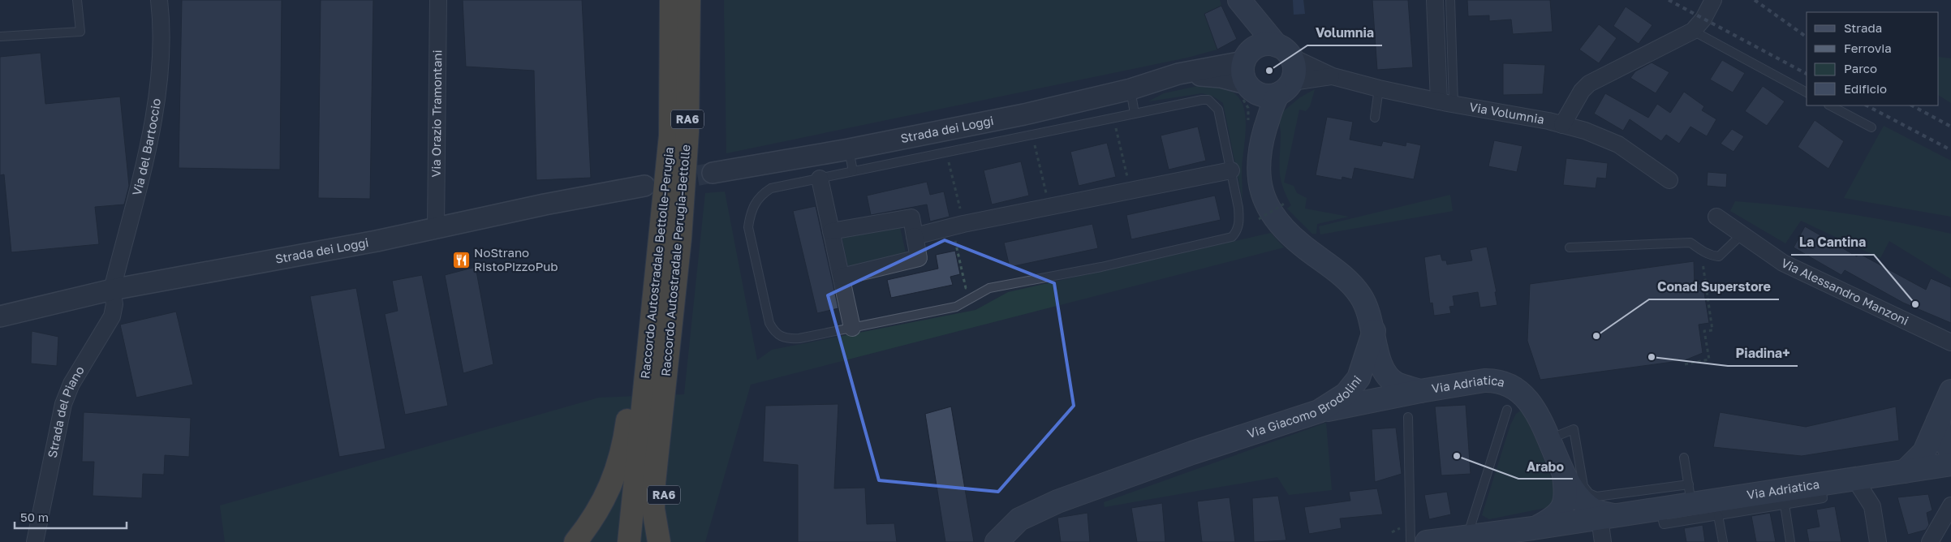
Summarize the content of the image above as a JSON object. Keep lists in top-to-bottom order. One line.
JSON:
{"streets":{"highway":["RA6","Raccordo Autostradale Perugia-Bettolle","Raccordo Autostradale Bettolle-Perugia"],"main road":["Via Volumnia","Via Adriatica","Via Giacomo Brodolini"],"street":["Via Orazio Tramontani","Strada dei Loggi","Via del Bartoccio","Via Alessandro Manzoni","Strada del Piano"]},"crossings":[["Via Orazio Tramontani","Strada dei Loggi"],["Via Volumnia","Strada dei Loggi"],["RA6","Raccordo Autostradale Perugia-Bettolle"],["RA6","Raccordo Autostradale Bettolle-Perugia"],["Strada dei Loggi","Via del Bartoccio"],["Strada dei Loggi","Strada del Piano"],["Via del Bartoccio","Strada del Piano"],["Raccordo Autostradale Perugia-Bettolle","Raccordo Autostradale Bettolle-Perugia"],["Via Adriatica","Via Giacomo Brodolini"]],"places":{"other":["Volumnia","La Cantina","Conad Superstore","Piadina+","Arabo"],"restaurant":["NoStrano RistoPizzoPub"]},"legend":["Strada","Ferrovia","Parco","Edificio"],"scale_bar":"50 m"}
